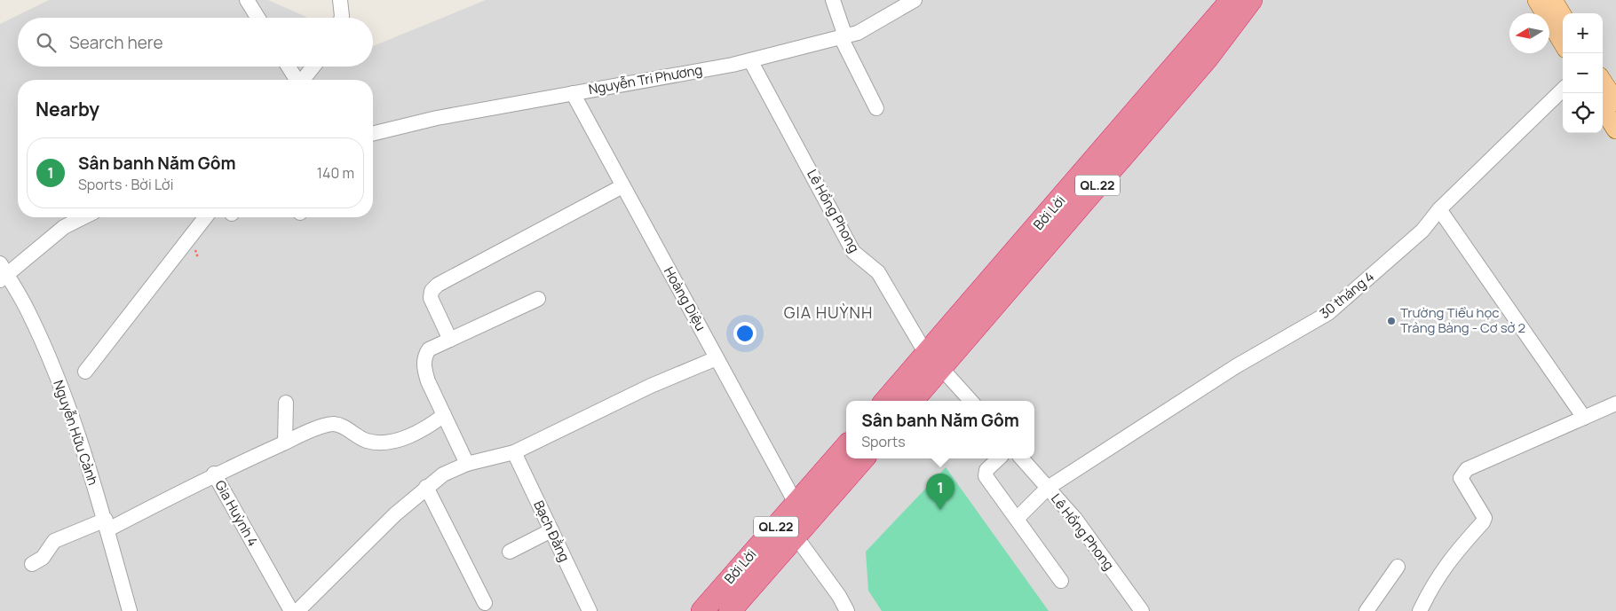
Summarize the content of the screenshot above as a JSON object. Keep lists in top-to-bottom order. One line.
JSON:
{"streets":{"highway":["QL.22","Bời Lời"],"street":["Nguyễn Tri Phương","Lê Hồng Phong","30 tháng 4","Hoàng Diệu","Nguyễn Hữu Cảnh","Gia Huỳnh 4","Bạch Đằng"]},"crossings":[["Nguyễn Tri Phương","Lê Hồng Phong"],["Nguyễn Tri Phương","Hoàng Diệu"],["Lê Hồng Phong","Bời Lời"],["Lê Hồng Phong","30 tháng 4"],["Bời Lời","Hoàng Diệu"],["Nguyễn Hữu Cảnh","Gia Huỳnh 4"]],"districts":["GIA HUỲNH"],"places":["Trường Tiểu học Trảng Bàng - Cơ sở 2"],"north":"left","page":{"map_buttons":["+","−"],"search":"Search here","heading":"Nearby","list":[{"mark":"1","name":"Sân banh Năm Gôm","note":"Sports · Bời Lời","value":"140 m"}],"popup":["Sân banh Năm Gôm","Sports"],"pins":"1"}}
